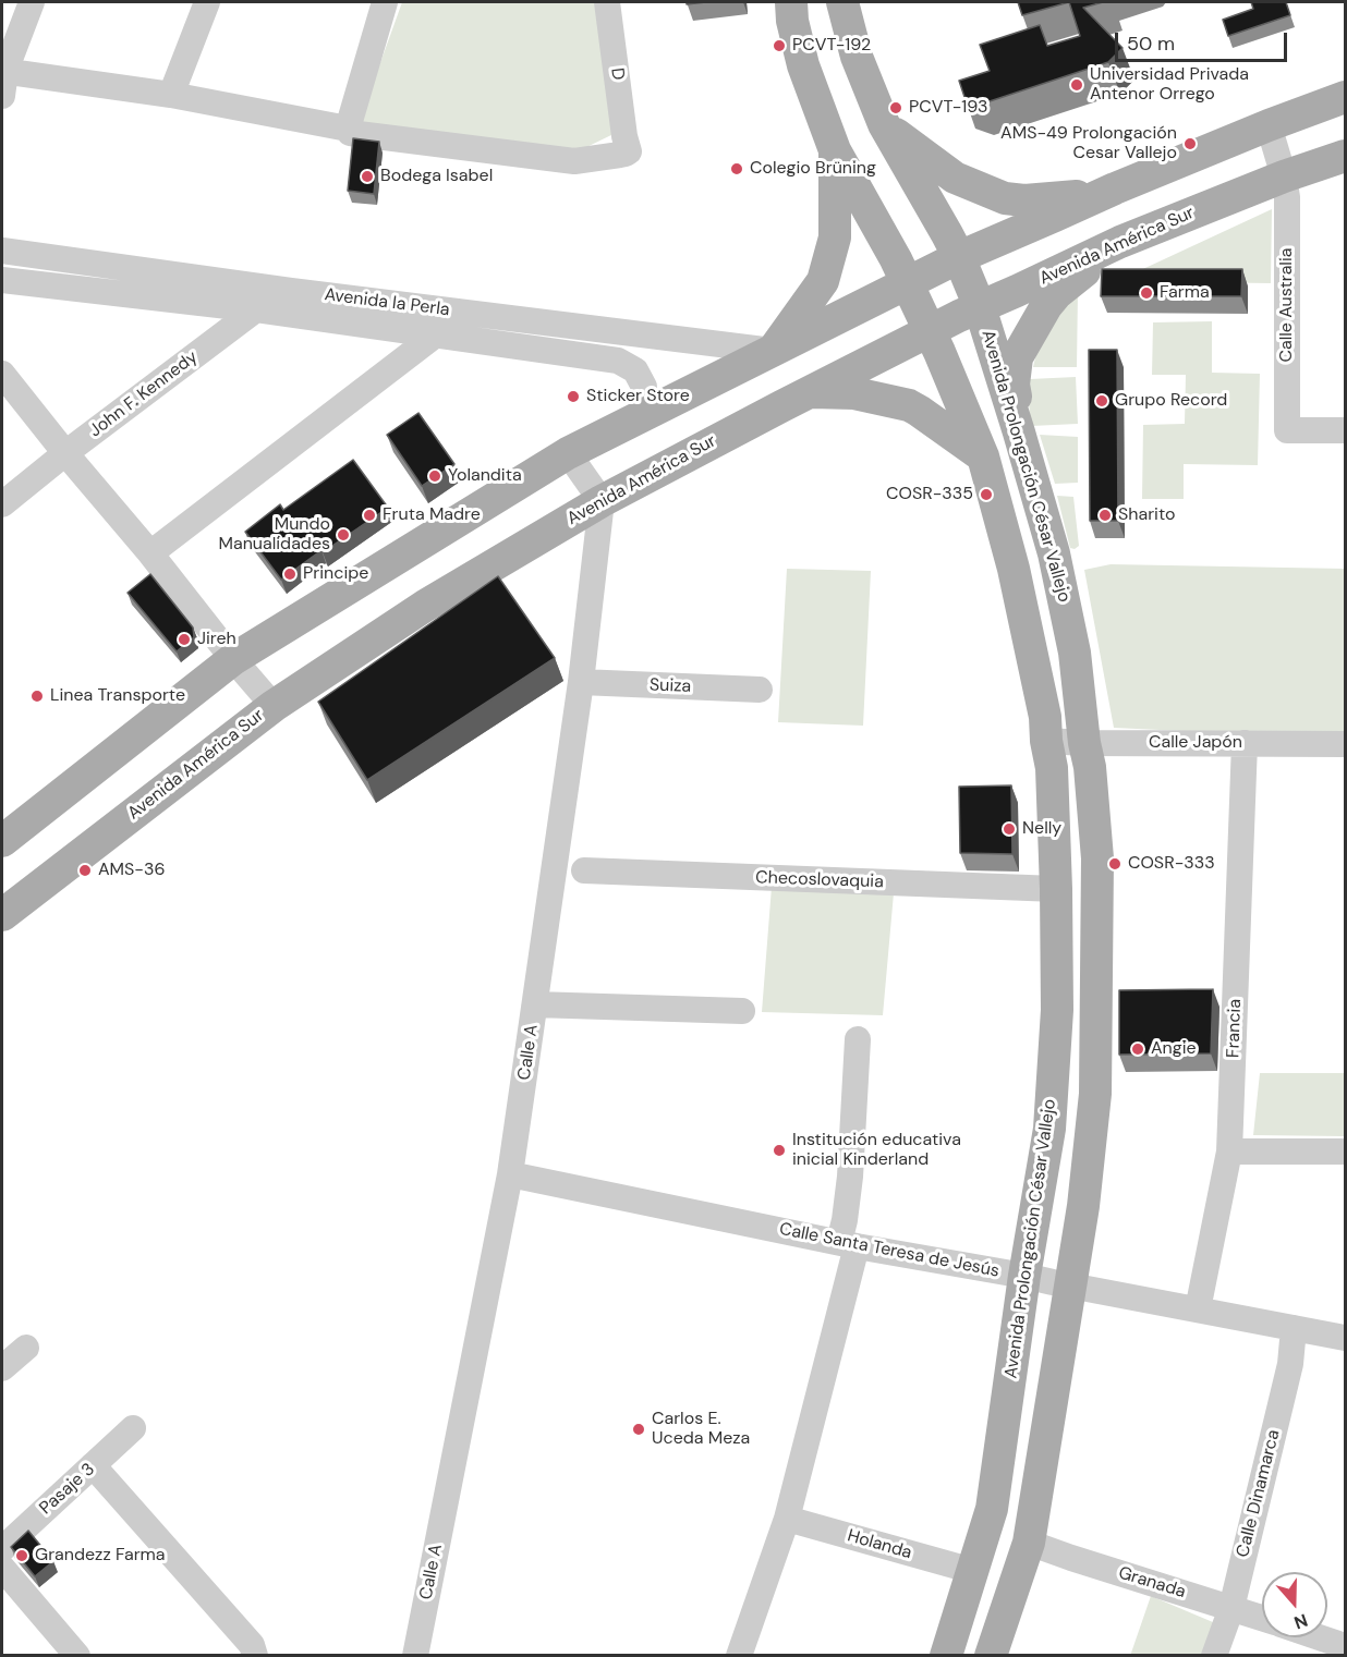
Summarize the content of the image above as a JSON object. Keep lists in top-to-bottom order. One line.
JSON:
{"streets":{"main road":["Avenida América Sur","Avenida Prolongación César Vallejo"],"street":["D","Avenida la Perla","Calle Australia","John F. Kennedy","Suiza","Calle Japón","Checoslovaquia","Francia","Calle A","Calle Santa Teresa de Jesús","Pasaje 3","Calle Dinamarca","Holanda","Granada"]},"crossings":[["Avenida América Sur","Calle Australia"],["Avenida América Sur","Avenida Prolongación César Vallejo"],["Avenida América Sur","Calle A"],["Avenida la Perla","John F. Kennedy"],["Avenida Prolongación César Vallejo","Calle Japón"],["Avenida Prolongación César Vallejo","Checoslovaquia"],["Avenida Prolongación César Vallejo","Calle Santa Teresa de Jesús"],["Avenida Prolongación César Vallejo","Holanda"],["Avenida Prolongación César Vallejo","Granada"],["Suiza","Calle A"],["Calle Japón","Francia"],["Francia","Calle Santa Teresa de Jesús"],["Calle A","Calle Santa Teresa de Jesús"],["Calle Santa Teresa de Jesús","Calle Dinamarca"],["Calle Dinamarca","Granada"]],"places":["PCVT-192","Universidad Privada Antenor Orrego","PCVT-193","AMS-49 Prolongación Cesar Vallejo","Colegio Brüning","Bodega Isabel","Farma","Sticker Store","Grupo Record","Yolandita","COSR-335","Fruta Madre","Sharito","Mundo Manualidades","Principe","Jireh","Linea Transporte","Nelly","COSR-333","AMS-36","Angie","Institución educativa inicial Kinderland","Carlos E. Uceda Meza","Grandezz Farma"],"scale_bar":"50 m","north":"bottom"}
